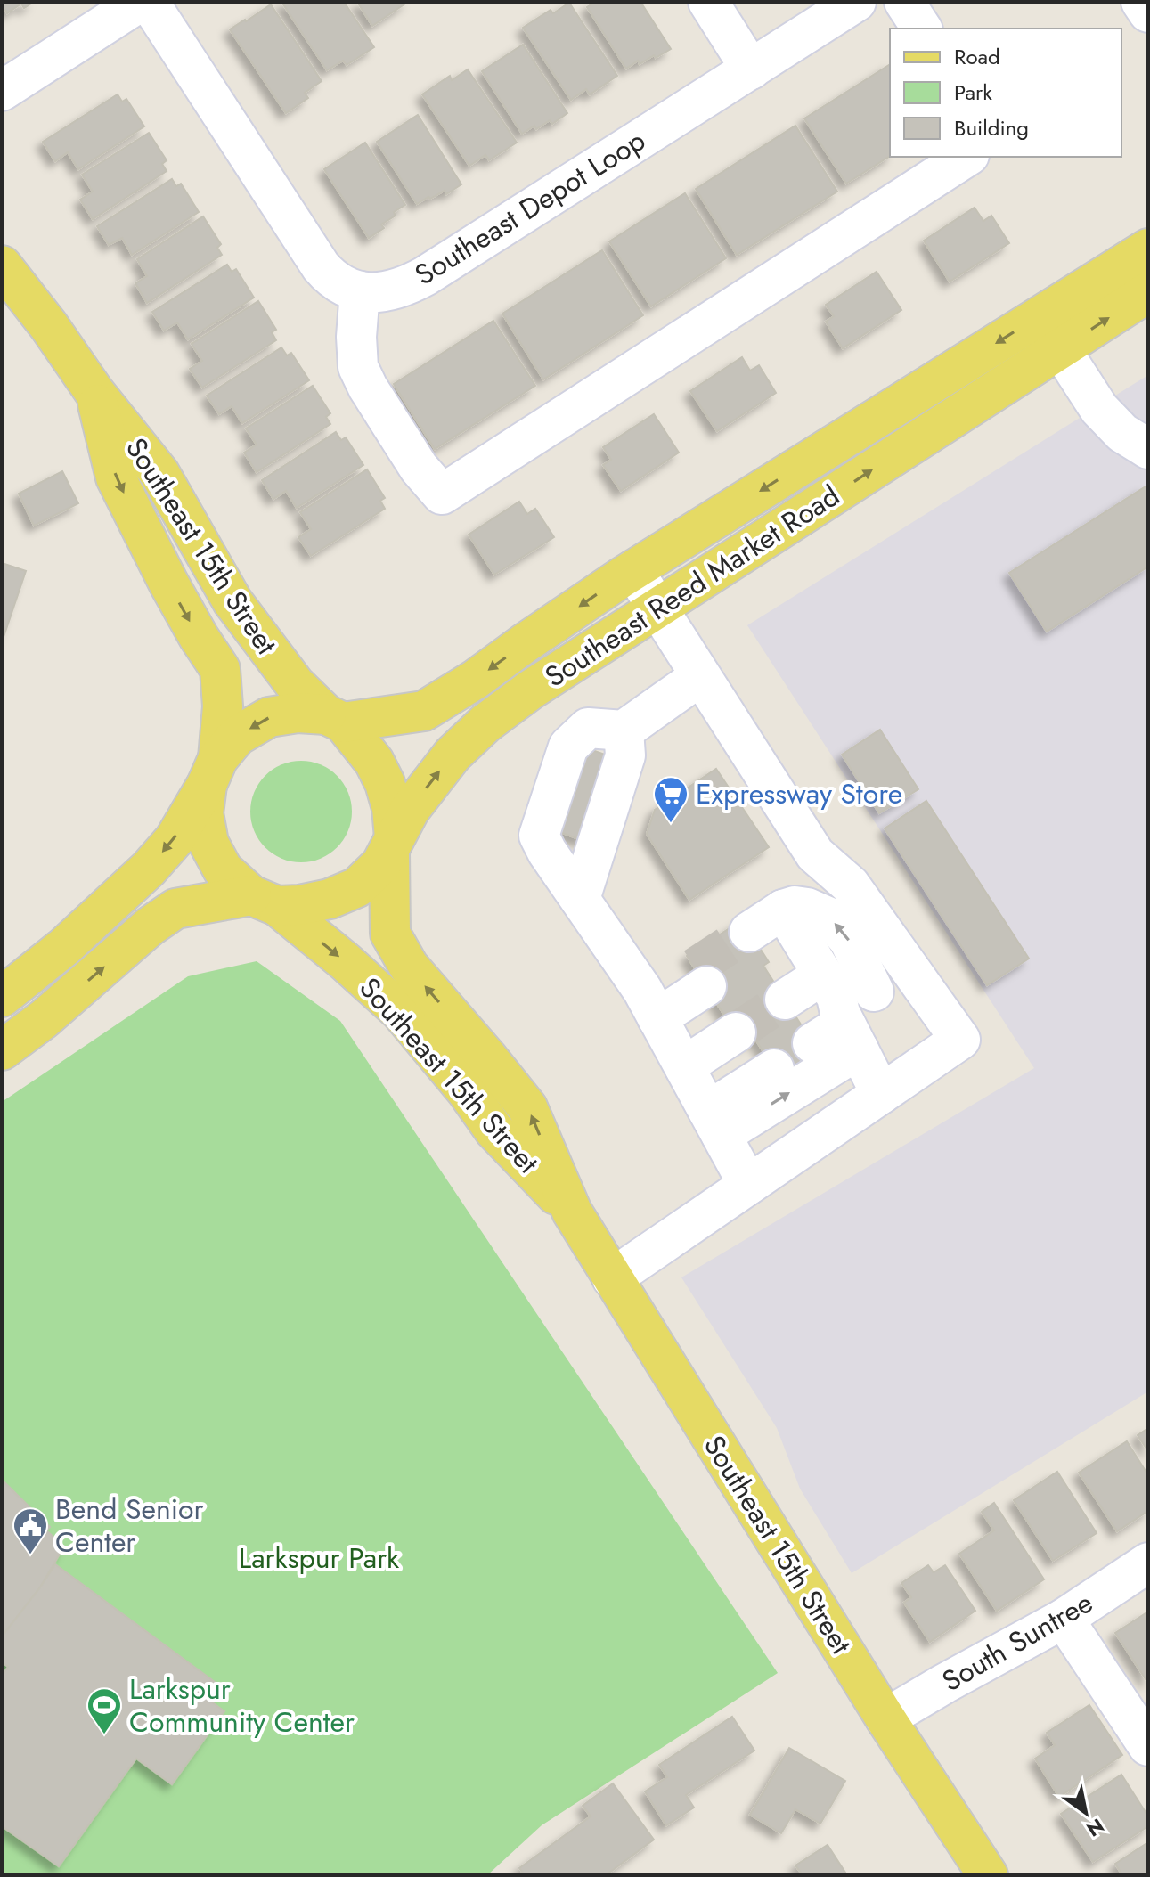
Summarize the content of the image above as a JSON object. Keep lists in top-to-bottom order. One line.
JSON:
{"streets":{"main road":["Southeast 15th Street","Southeast Reed Market Road"],"street":["Southeast Depot Loop","South Suntree"]},"crossings":[["Southeast 15th Street","Southeast Reed Market Road"],["Southeast 15th Street","South Suntree"]],"parks":["Larkspur Park"],"places":{"supermarket":["Expressway Store"],"public building":["Bend Senior Center"],"sports":["Larkspur Community Center"]},"legend":["Road","Park","Building"],"north":"bottom right"}
